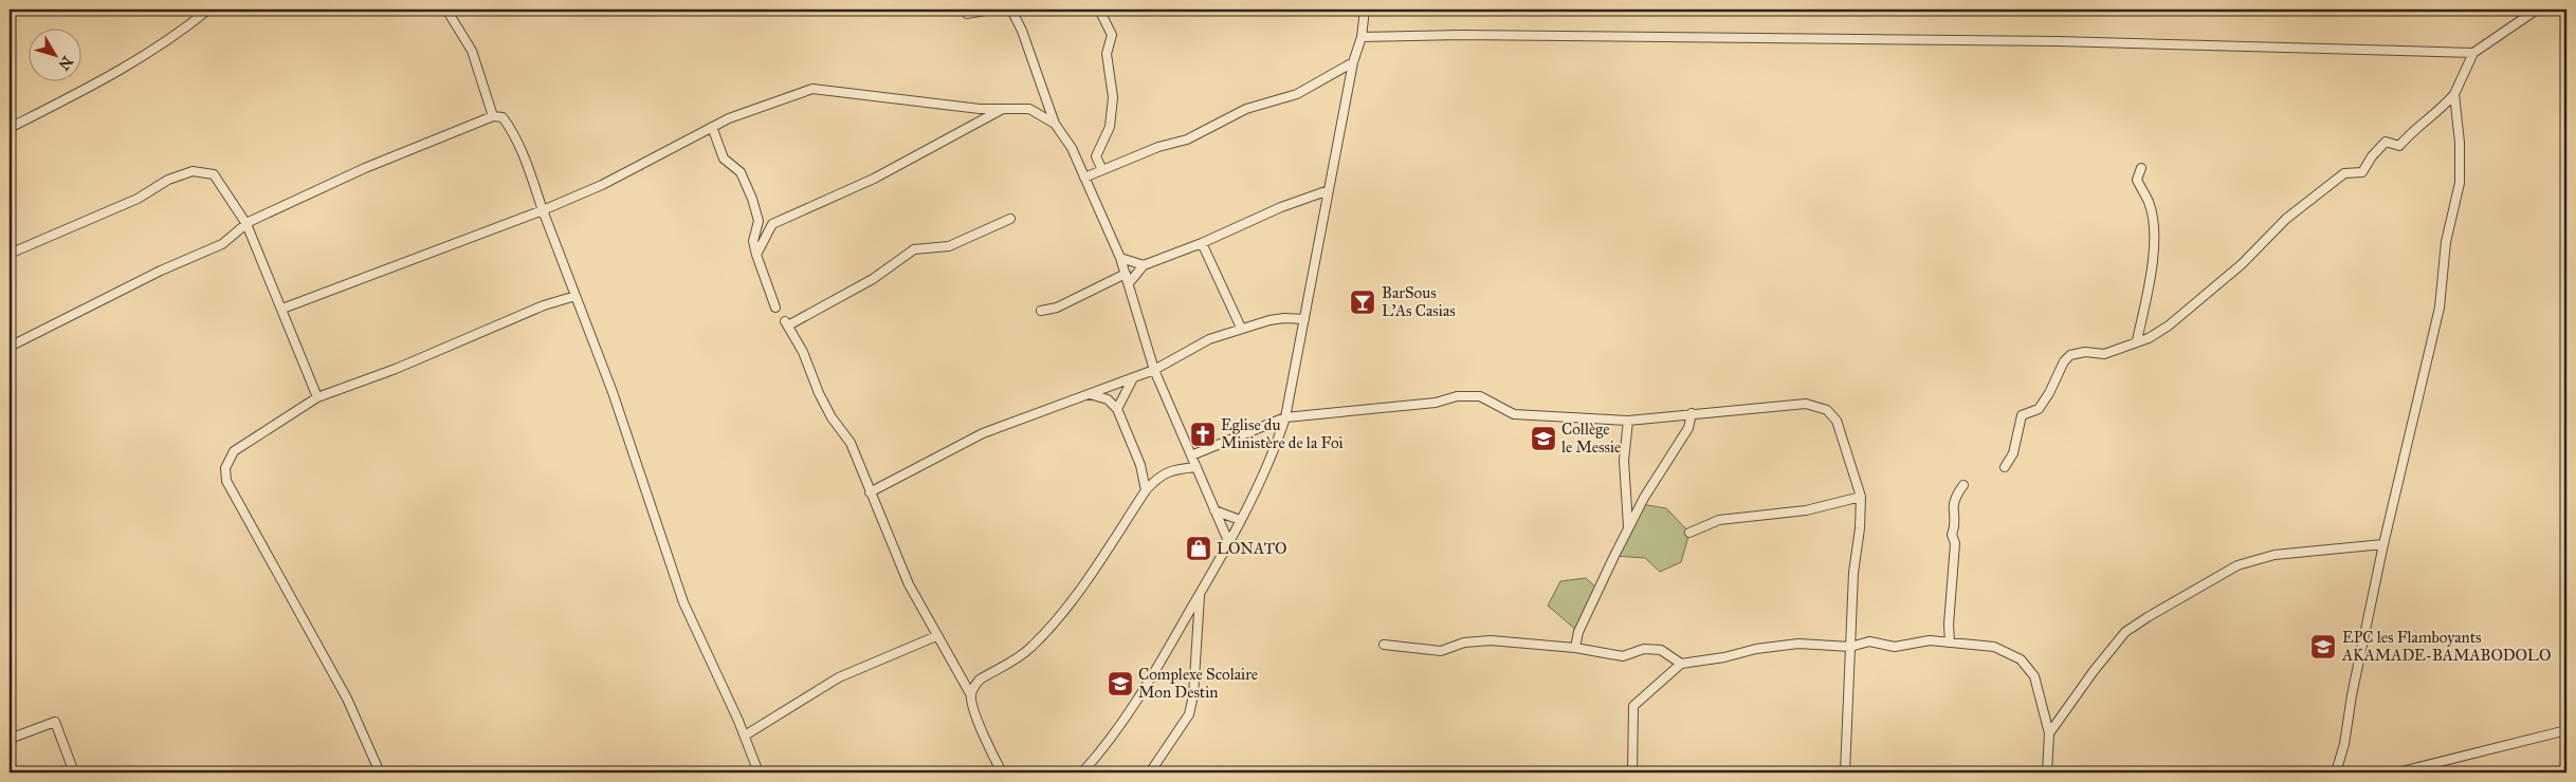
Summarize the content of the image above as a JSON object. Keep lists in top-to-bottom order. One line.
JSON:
{"places":{"bar":["BarSous L'As Casias"],"church":["Eglise du Ministère de la Foi"],"school or university":["Collège le Messie","EPC les Flamboyants AKAMADE-BAMABODOLO","Complexe Scolaire Mon Destin"],"shop":["LONATO"]},"north":"bottom right"}
